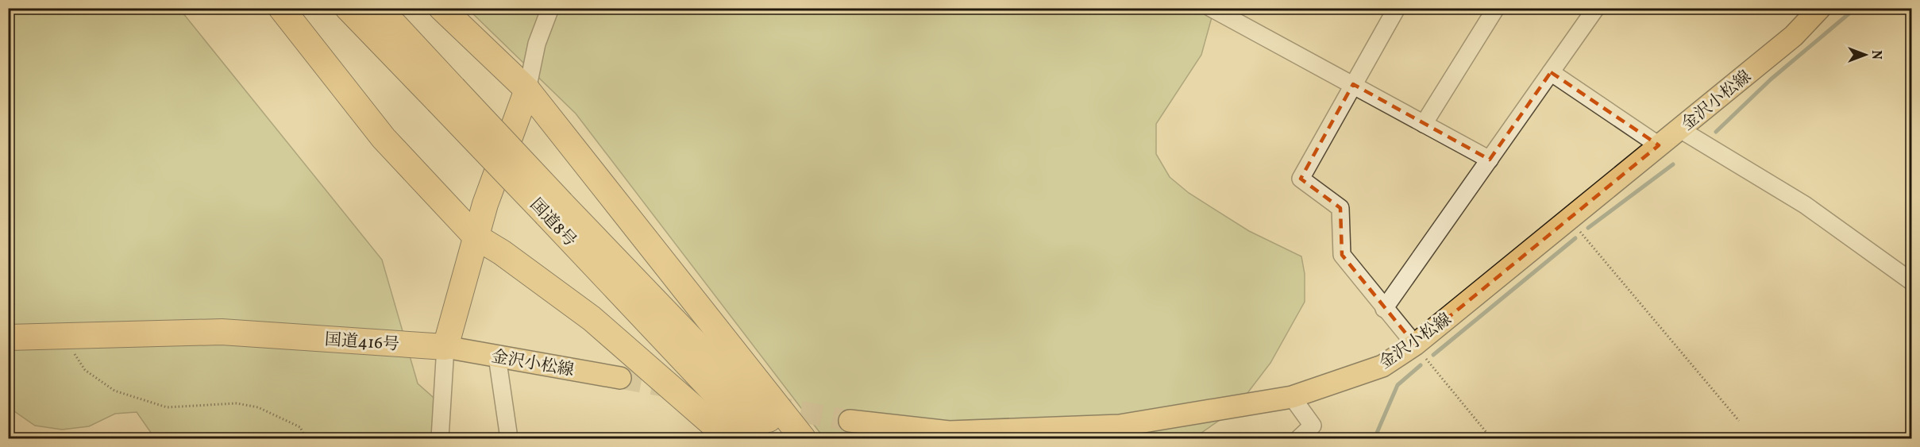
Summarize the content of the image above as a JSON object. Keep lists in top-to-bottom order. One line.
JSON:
{"streets":{"highway":["国道8号","国道416号"],"main road":["金沢小松線"]},"crossings":[["金沢小松線","国道416号"]],"north":"right"}
